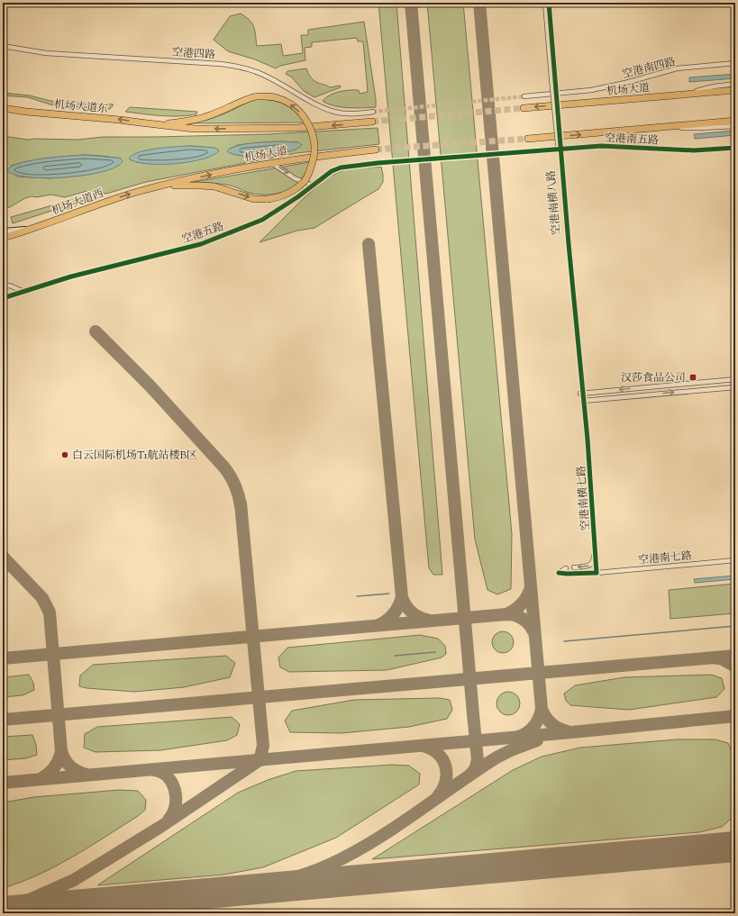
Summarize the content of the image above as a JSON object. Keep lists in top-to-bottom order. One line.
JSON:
{"streets":{"highway":["机场大道","机场大道东","机场大道西"],"street":["空港四路","空港南四路","空港南五路","空港南横八路","空港五路","空港南横七路","空港南七路"]},"crossings":[["机场大道","机场大道东"],["机场大道","机场大道西"],["空港南横八路","空港南横七路"],["空港南横七路","空港南七路"]],"one_way":["机场大道东","机场大道西"],"places":{"transit":["汉莎食品公司"],"other":["白云国际机场T1航站楼B区"]}}
